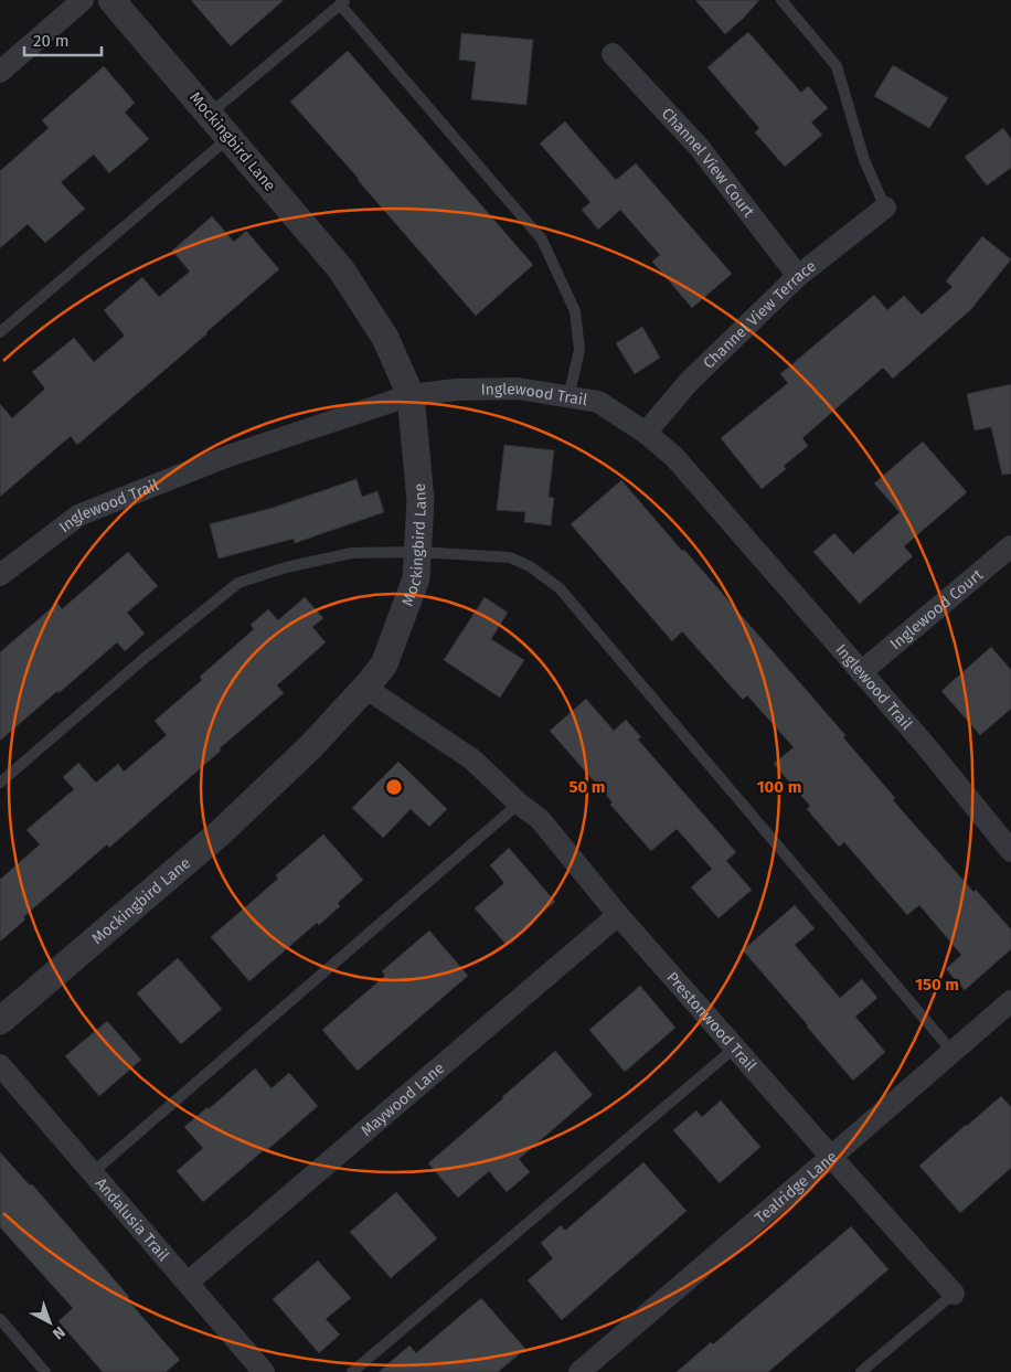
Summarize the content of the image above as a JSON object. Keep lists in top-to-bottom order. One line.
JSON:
{"streets":{"street":["Mockingbird Lane","Channel View Court","Channel View Terrace","Inglewood Trail","Inglewood Court","Prestonwood Trail","Maywood Lane","Tealridge Lane","Andalusia Trail"]},"crossings":[["Mockingbird Lane","Inglewood Trail"],["Mockingbird Lane","Prestonwood Trail"],["Channel View Court","Channel View Terrace"],["Channel View Terrace","Inglewood Trail"],["Inglewood Trail","Inglewood Court"],["Prestonwood Trail","Maywood Lane"],["Prestonwood Trail","Tealridge Lane"],["Maywood Lane","Andalusia Trail"]],"scale_bar":"20 m","north":"bottom right","rings":["50 m","100 m","150 m"]}
